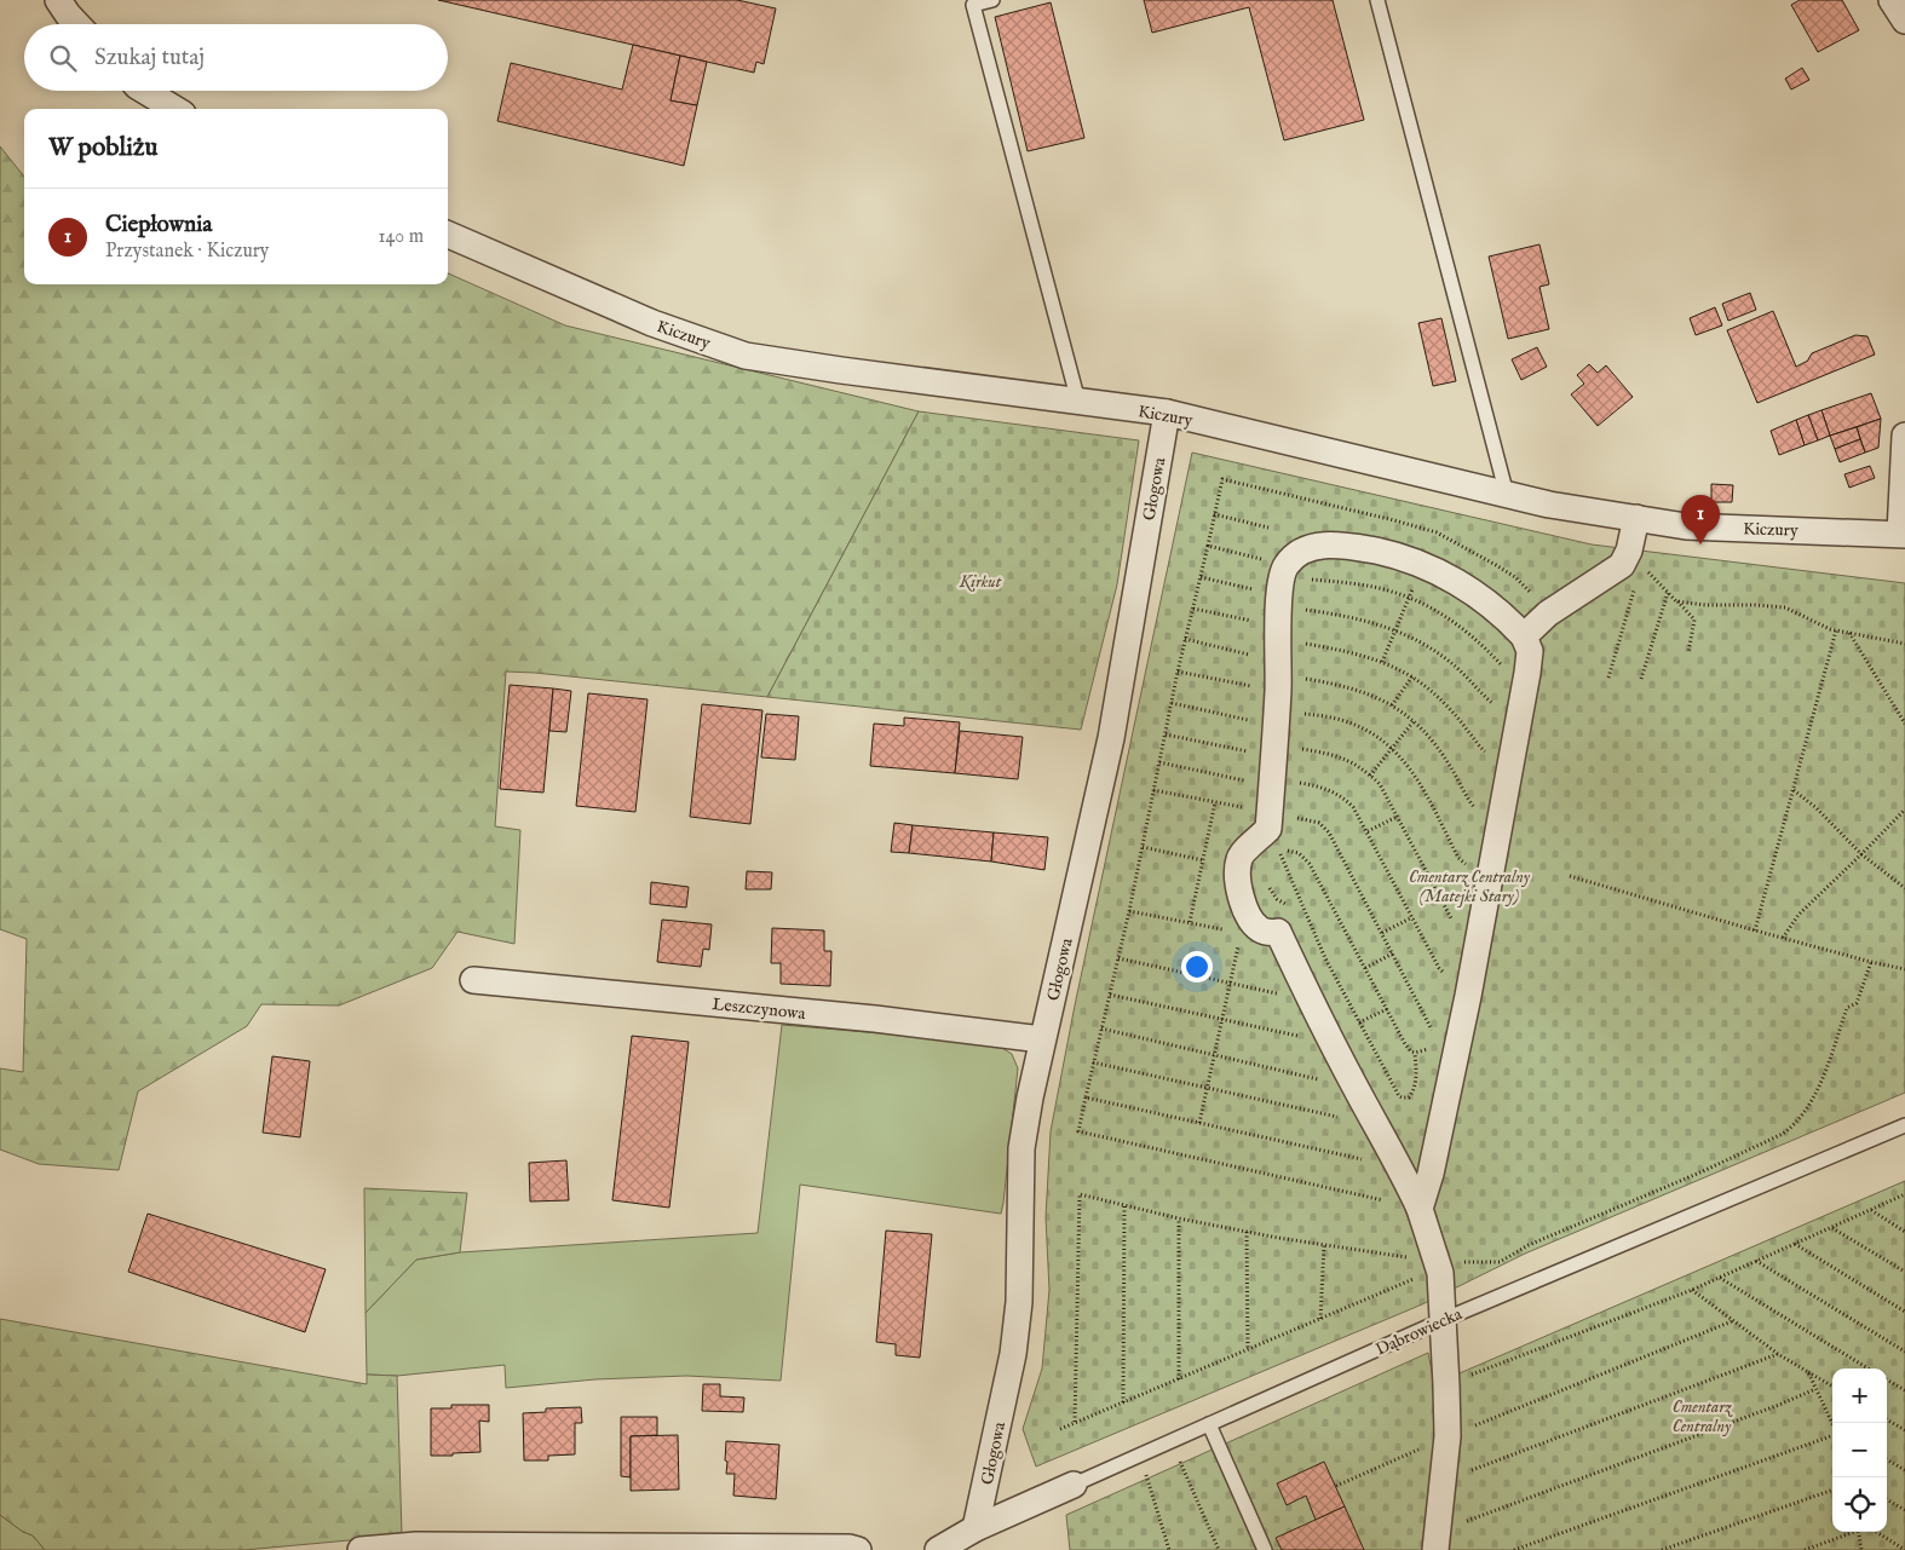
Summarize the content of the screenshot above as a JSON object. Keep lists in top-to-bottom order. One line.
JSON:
{"streets":{"street":["Kiczury","Głogowa","Leszczynowa","Dąbrowiecka"]},"crossings":[["Kiczury","Głogowa"],["Głogowa","Leszczynowa"],["Głogowa","Dąbrowiecka"]],"parks":["Kirkut","Cmentarz Centralny (Matejki Stary)","Cmentarz Centralny"],"page":{"search":"Szukaj tutaj","heading":"W pobliżu","list":[{"mark":"1","name":"Ciepłownia","note":"Przystanek · Kiczury","value":"140 m"}],"pins":"1","map_buttons":["+","−"]}}
